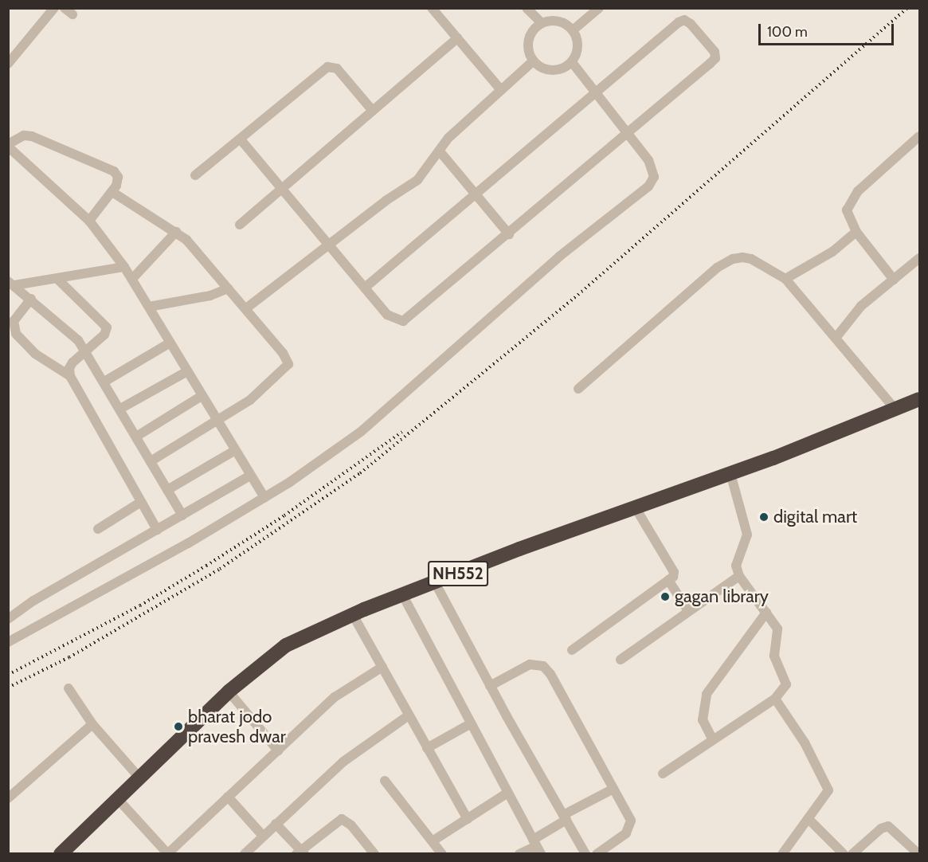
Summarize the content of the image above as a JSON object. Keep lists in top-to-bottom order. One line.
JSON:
{"streets":{"highway":["NH552"]},"places":["digital mart","gagan library","bharat jodo pravesh dwar"],"scale_bar":"100 m"}
